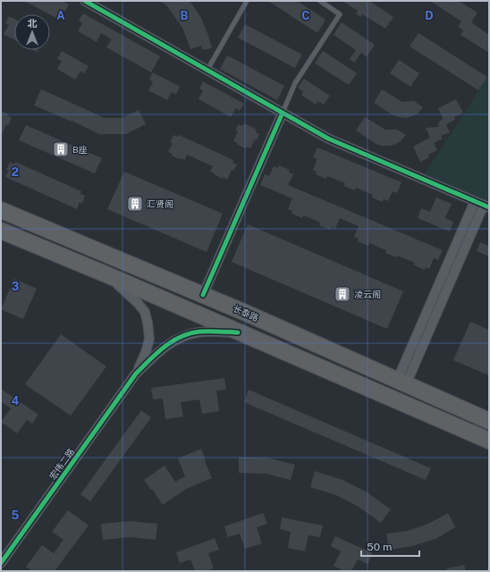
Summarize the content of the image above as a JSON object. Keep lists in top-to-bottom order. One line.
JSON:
{"streets":{"highway":["长泰路"],"street":["宏伟二路"]},"places":{"building":["B座","汇贤阁","凌云阁"]},"scale_bar":"50 m","north":"top","grid":{"columns":["A","B","C","D"],"rows":["2","3","4","5"]}}
